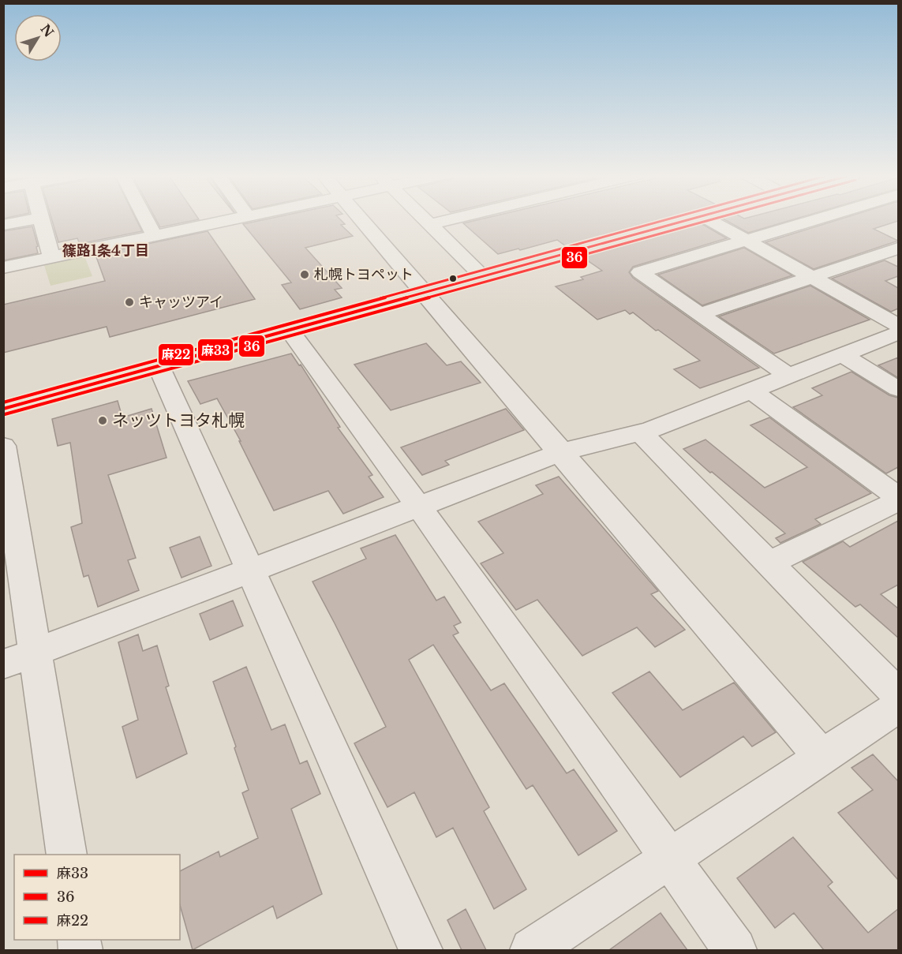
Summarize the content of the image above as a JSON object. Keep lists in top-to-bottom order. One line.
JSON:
{"districts":["篠路1条4丁目"],"places":["札幌トヨペット","キャッツアイ","ネッツトヨタ札幌"],"lines":["transit line 麻33","transit line 36","transit line 麻22"],"legend":["麻33","36","麻22"],"north":"top right"}
